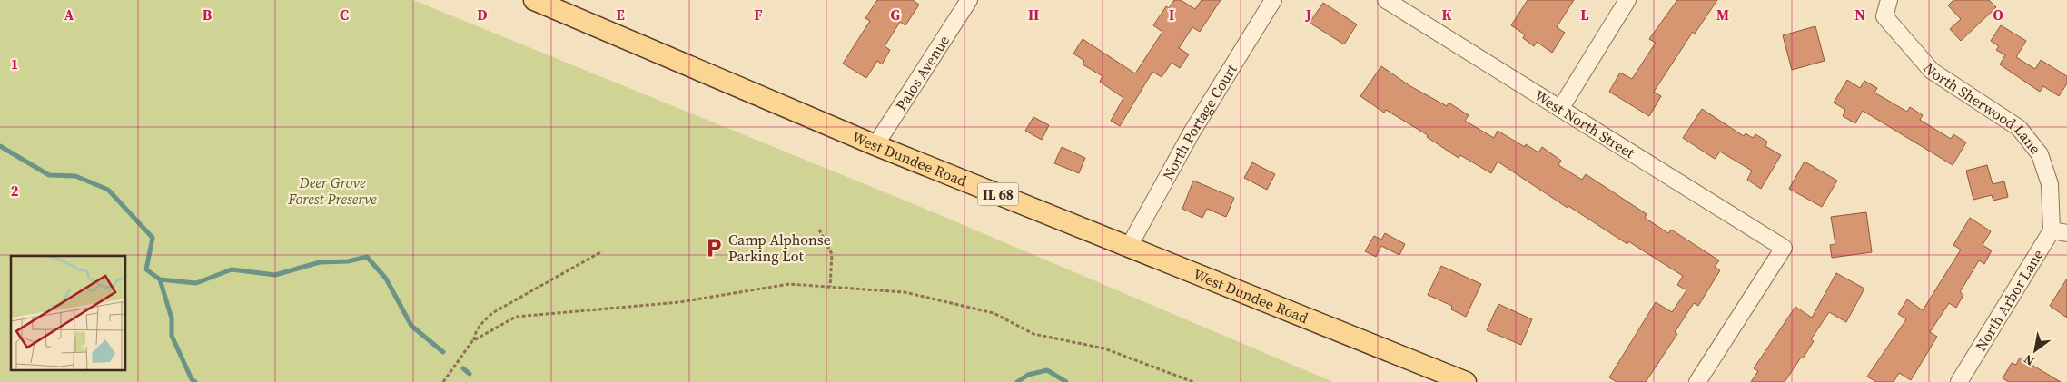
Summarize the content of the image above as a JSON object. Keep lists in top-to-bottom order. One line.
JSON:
{"streets":{"main road":["West Dundee Road","IL 68"],"street":["Palos Avenue","North Sherwood Lane","North Portage Court","West North Street","North Arbor Lane"]},"crossings":[["Palos Avenue","West Dundee Road"],["North Sherwood Lane","North Arbor Lane"],["North Portage Court","West Dundee Road"]],"parks":["Deer Grove Forest Preserve"],"places":{"parking":["Camp Alphonse Parking Lot"]},"north":"bottom left","grid":{"columns":["A","B","C","D","E","F","G","H","I","J","K","L","M","N","O"],"rows":["1","2"]}}
